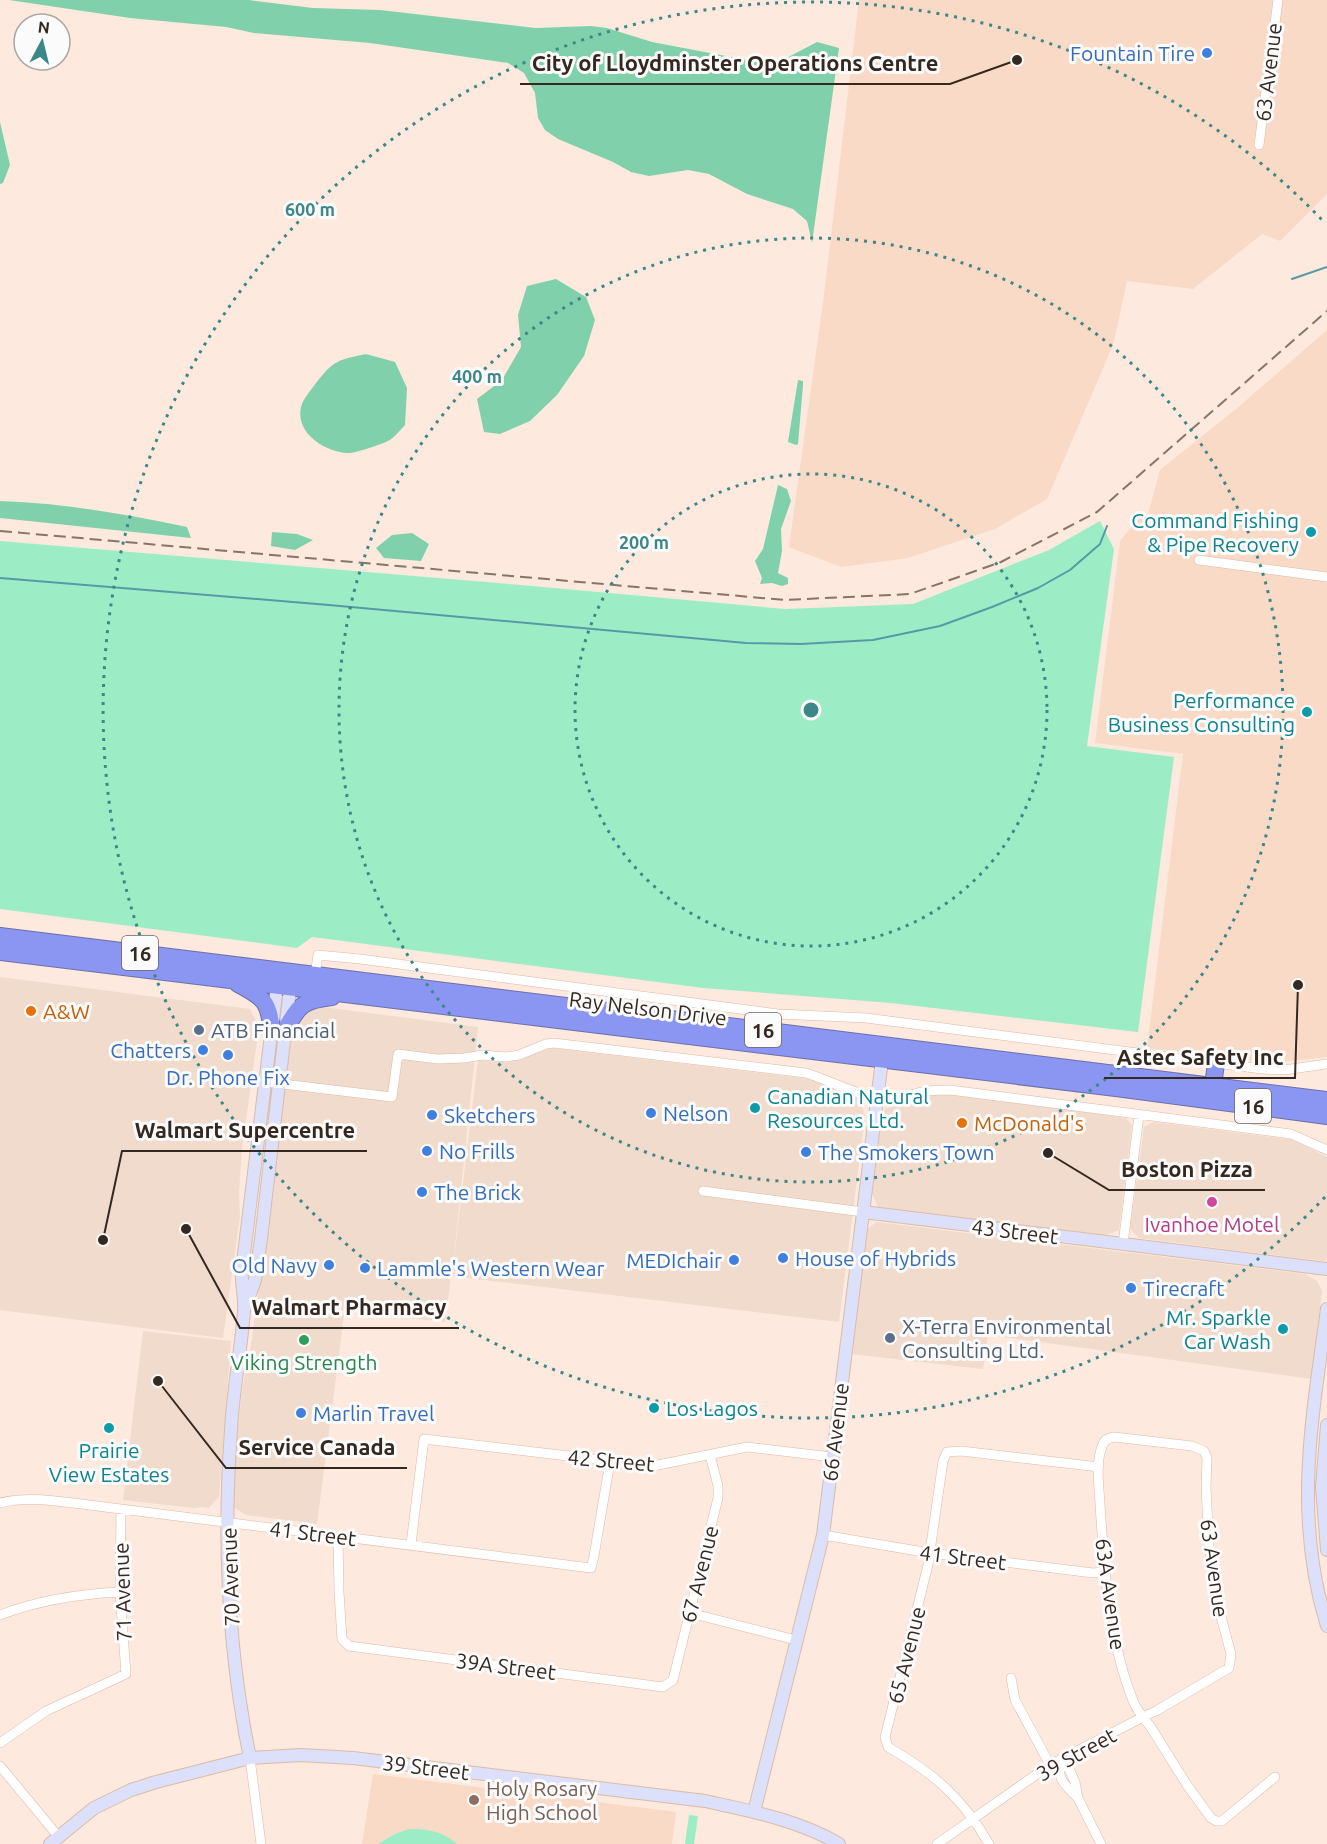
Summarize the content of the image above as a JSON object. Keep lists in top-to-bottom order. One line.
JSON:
{"streets":{"highway":["16","Ray Nelson Drive"],"street":["63 Avenue","43 Street","66 Avenue","42 Street","41 Street","67 Avenue","70 Avenue","71 Avenue","63A Avenue","65 Avenue","39A Street","39 Street"]},"crossings":[["63 Avenue","63A Avenue"],["63 Avenue","65 Avenue"],["63 Avenue","39 Street"],["Ray Nelson Drive","66 Avenue"],["Ray Nelson Drive","70 Avenue"],["43 Street","66 Avenue"],["66 Avenue","42 Street"],["66 Avenue","41 Street"],["66 Avenue","39 Street"],["42 Street","41 Street"],["42 Street","67 Avenue"],["41 Street","70 Avenue"],["41 Street","71 Avenue"],["41 Street","63A Avenue"],["41 Street","65 Avenue"],["41 Street","39A Street"],["67 Avenue","39A Street"],["70 Avenue","39 Street"],["63A Avenue","65 Avenue"],["63A Avenue","39 Street"],["65 Avenue","39 Street"]],"places":["Fountain Tire","City of Lloydminster Operations Centre","Command Fishing & Pipe Recovery","Performance Business Consulting","Astec Safety Inc","A&W","ATB Financial","Chatters","Dr. Phone Fix","Canadian Natural Resources Ltd.","Nelson","Sketchers","McDonald's","No Frills","The Smokers Town","Boston Pizza","The Brick","Ivanhoe Motel","Walmart Pharmacy","Walmart Supercentre","House of Hybrids","MEDIchair","Old Navy","Lammle's Western Wear","Tirecraft","Mr. Sparkle Car Wash","X-Terra Environmental Consulting Ltd.","Viking Strength","Service Canada","Los Lagos","Marlin Travel","Prairie View Estates","Holy Rosary High School"],"north":"top","rings":["600 m","400 m","200 m"]}
